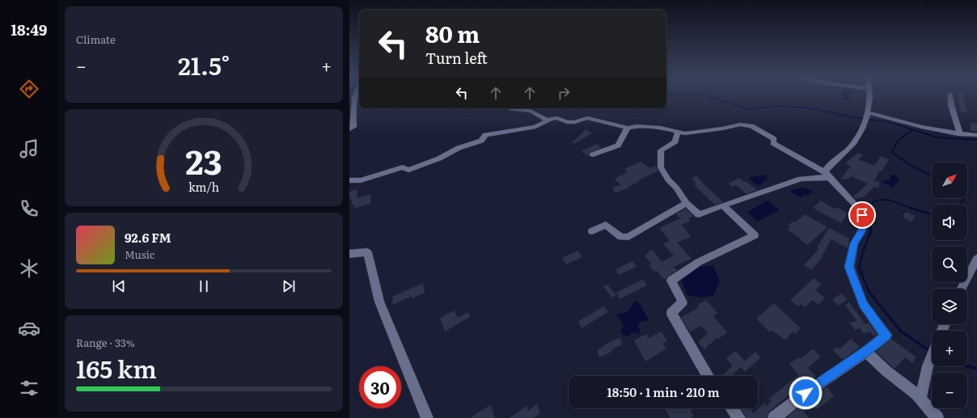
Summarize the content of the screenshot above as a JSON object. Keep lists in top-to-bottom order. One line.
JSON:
{"north":"top right","page":{"tabs":"18:49","tile":["Climate",["Range · 33%","165 km"]],"turn":["80 m","Turn left"],"heat":["−","21.5°","+"],"map_buttons":["+","−"],"song":["92.6 FM","Music"],"limit":"30","trip":"18:50 · 1 min · 210 m","gauge":["23","km/h"]}}
